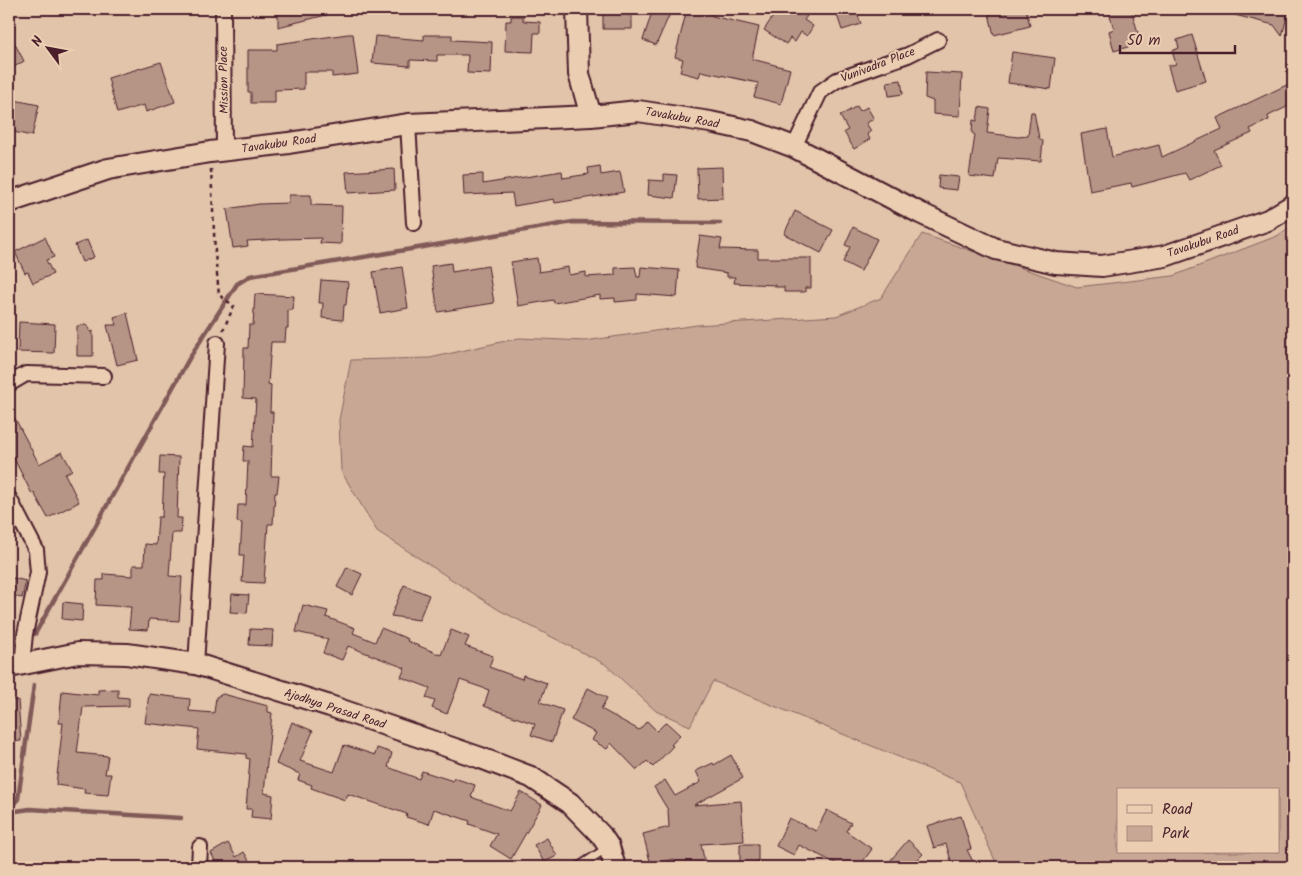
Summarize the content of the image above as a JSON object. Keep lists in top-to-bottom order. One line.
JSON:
{"streets":{"main road":["Tavakubu Road","Ajodhya Prasad Road"],"street":["Vunivadra Place","Mission Place"]},"crossings":[["Vunivadra Place","Tavakubu Road"],["Mission Place","Tavakubu Road"]],"legend":["Road","Park"],"scale_bar":"50 m","north":"top left"}
